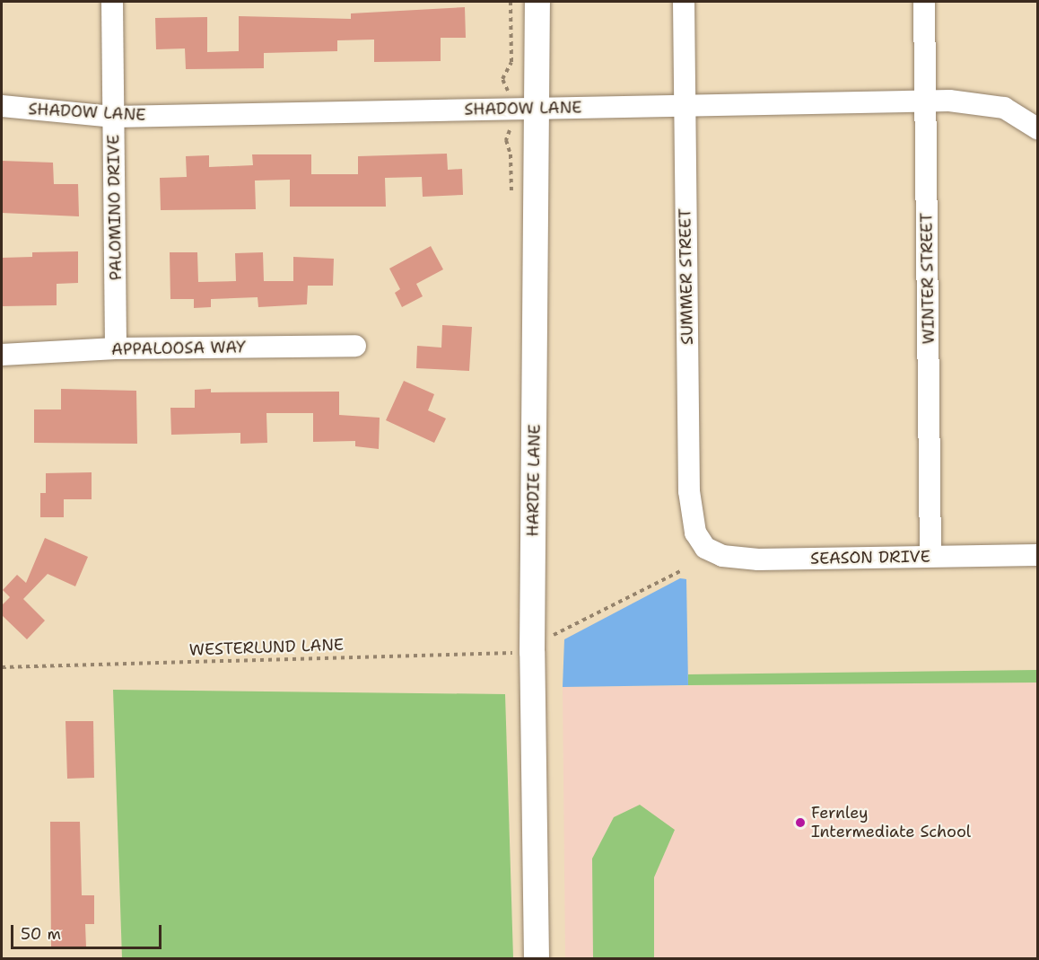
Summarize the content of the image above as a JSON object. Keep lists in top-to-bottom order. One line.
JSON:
{"streets":{"street":["SHADOW LANE","PALOMINO DRIVE","SUMMER STREET","WINTER STREET","APPALOOSA WAY","HARDIE LANE","SEASON DRIVE"],"path":["WESTERLUND LANE"]},"crossings":[["SHADOW LANE","PALOMINO DRIVE"],["SHADOW LANE","SUMMER STREET"],["SHADOW LANE","WINTER STREET"],["SHADOW LANE","HARDIE LANE"],["PALOMINO DRIVE","APPALOOSA WAY"],["SUMMER STREET","SEASON DRIVE"],["WINTER STREET","SEASON DRIVE"],["HARDIE LANE","WESTERLUND LANE"]],"places":["Fernley Intermediate School"],"scale_bar":"50 m"}
